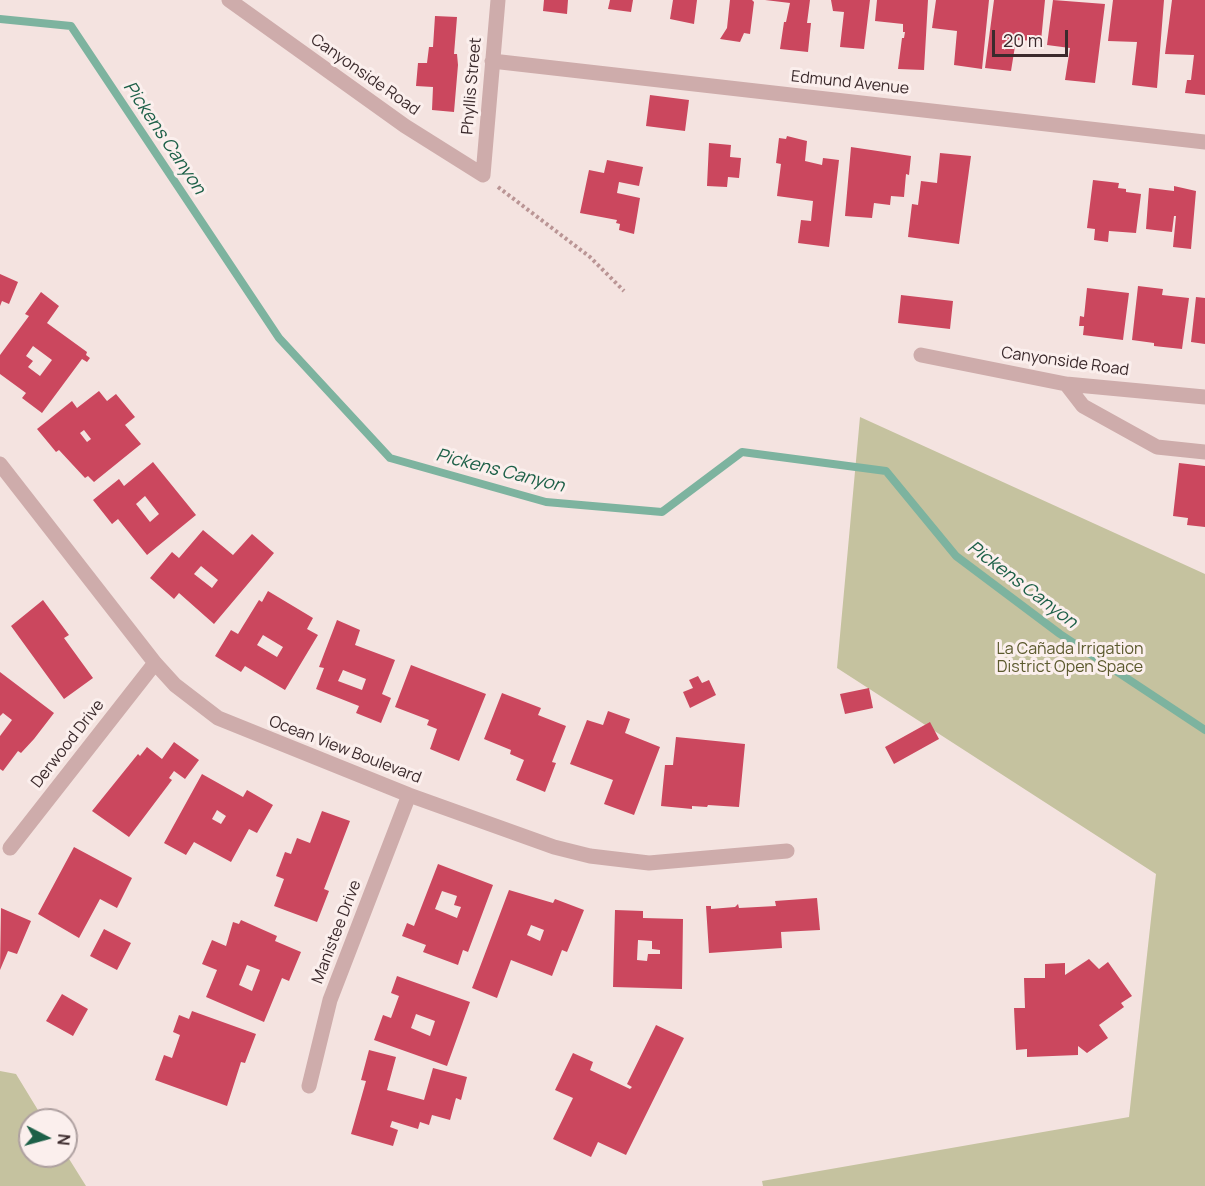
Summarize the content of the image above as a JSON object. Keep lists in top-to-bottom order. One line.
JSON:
{"streets":{"street":["Canyonside Road","Edmund Avenue","Phyllis Street","Derwood Drive","Ocean View Boulevard","Manistee Drive"]},"crossings":[["Canyonside Road","Phyllis Street"],["Edmund Avenue","Phyllis Street"],["Derwood Drive","Ocean View Boulevard"],["Ocean View Boulevard","Manistee Drive"]],"water":["Pickens Canyon"],"parks":["La Cañada Irrigation District Open Space"],"scale_bar":"20 m","north":"right"}
